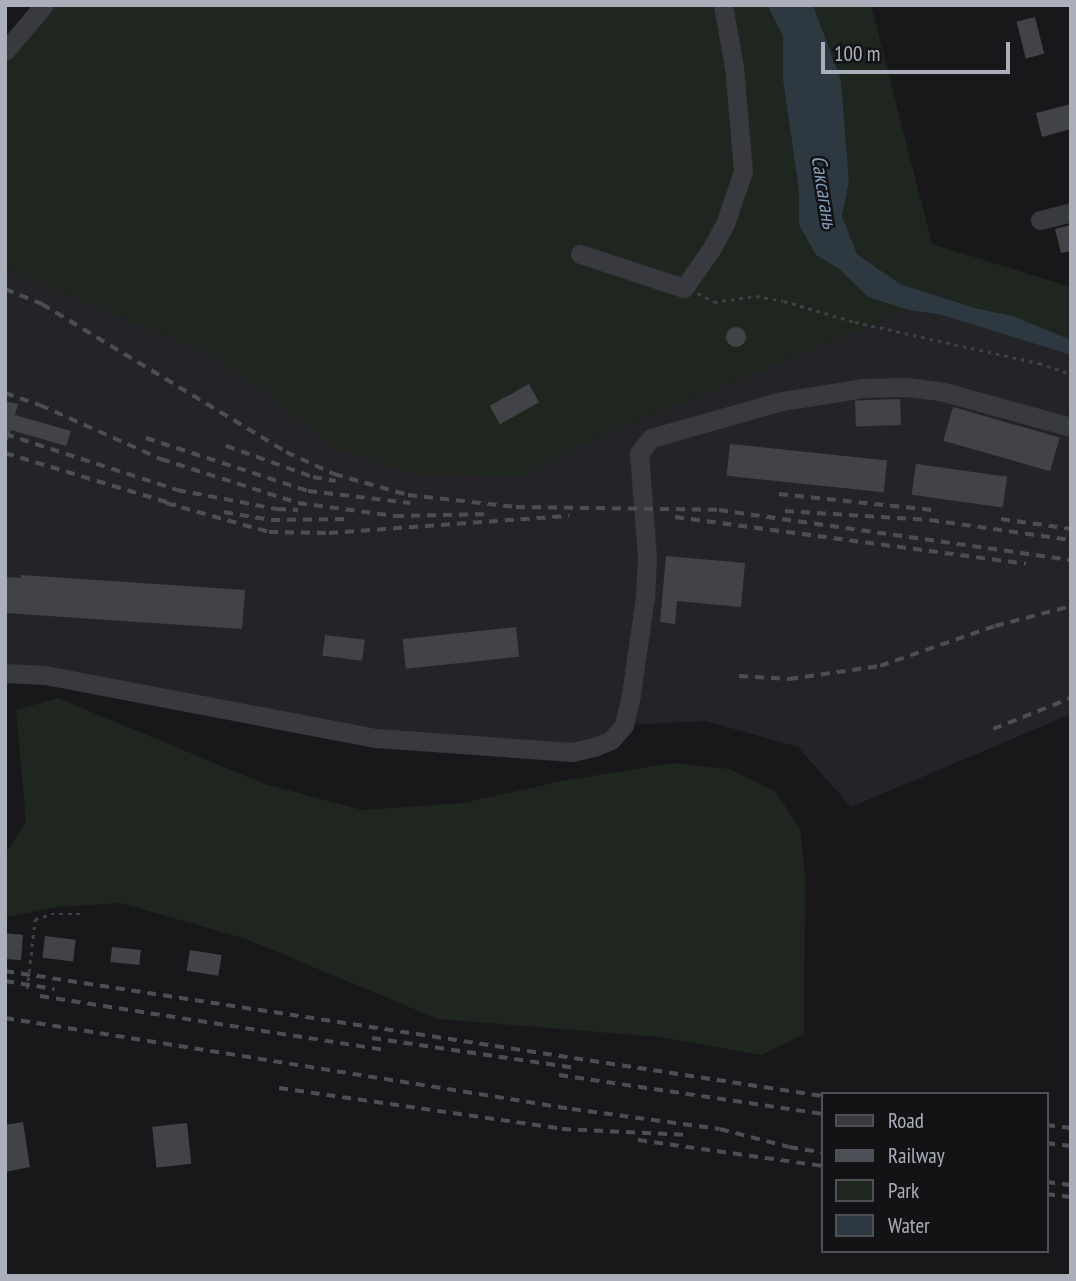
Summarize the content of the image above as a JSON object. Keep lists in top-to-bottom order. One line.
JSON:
{"water":["Саксагань"],"legend":["Road","Railway","Park","Water"],"scale_bar":"100 m"}
